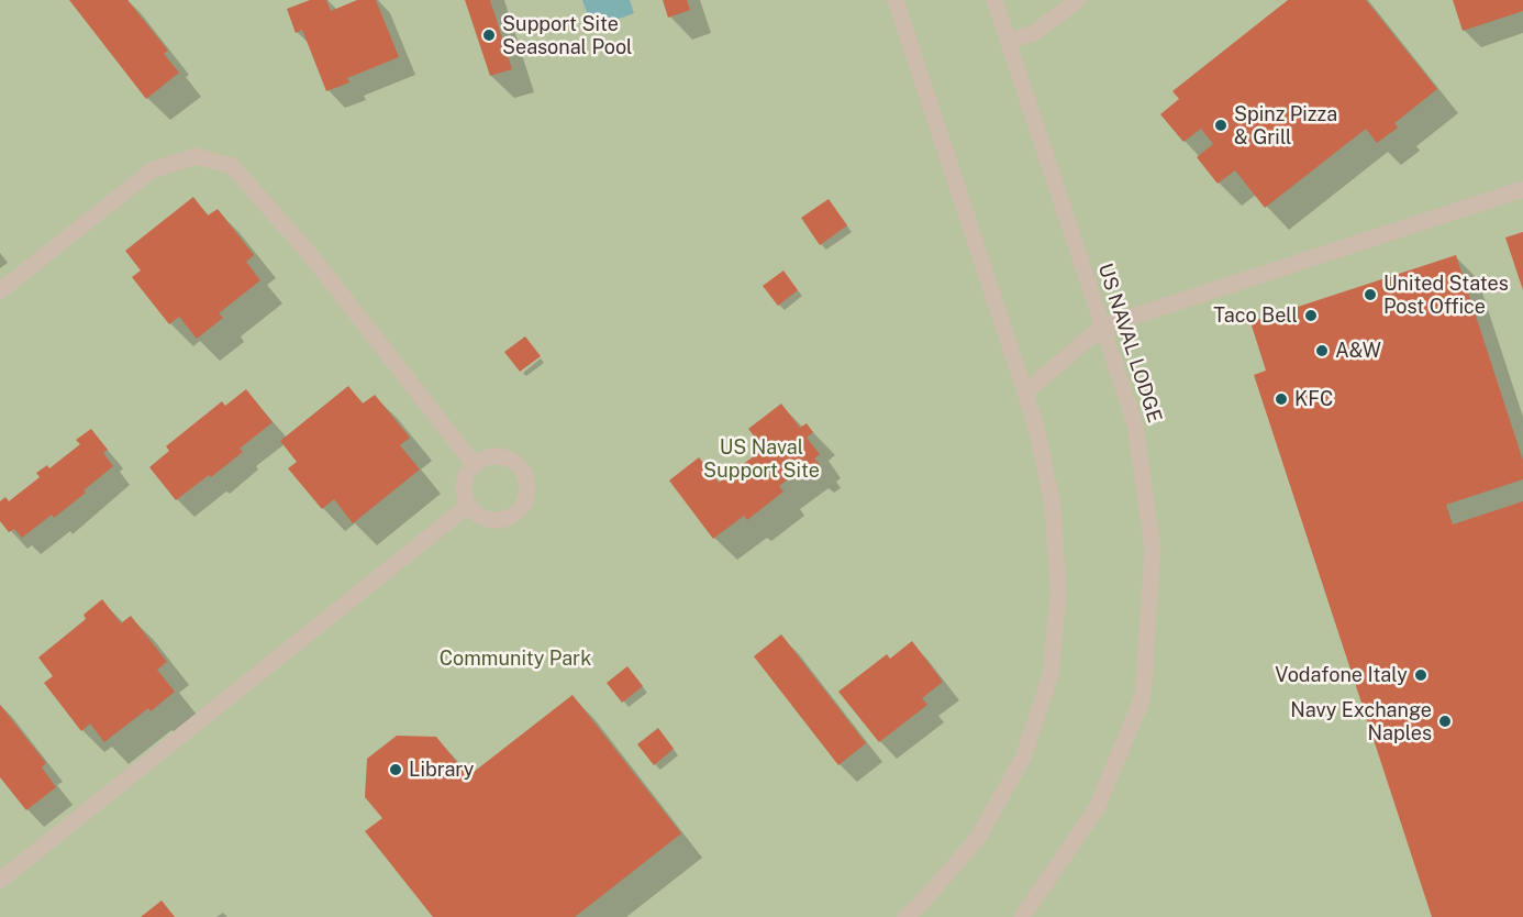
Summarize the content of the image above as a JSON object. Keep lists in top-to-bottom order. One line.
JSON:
{"streets":{"street":["US NAVAL LODGE"]},"parks":["US Naval Support Site","Community Park"],"places":["Support Site Seasonal Pool","Spinz Pizza & Grill","United States Post Office","Taco Bell","A&W","KFC","Vodafone Italy","Navy Exchange Naples","Library"]}
